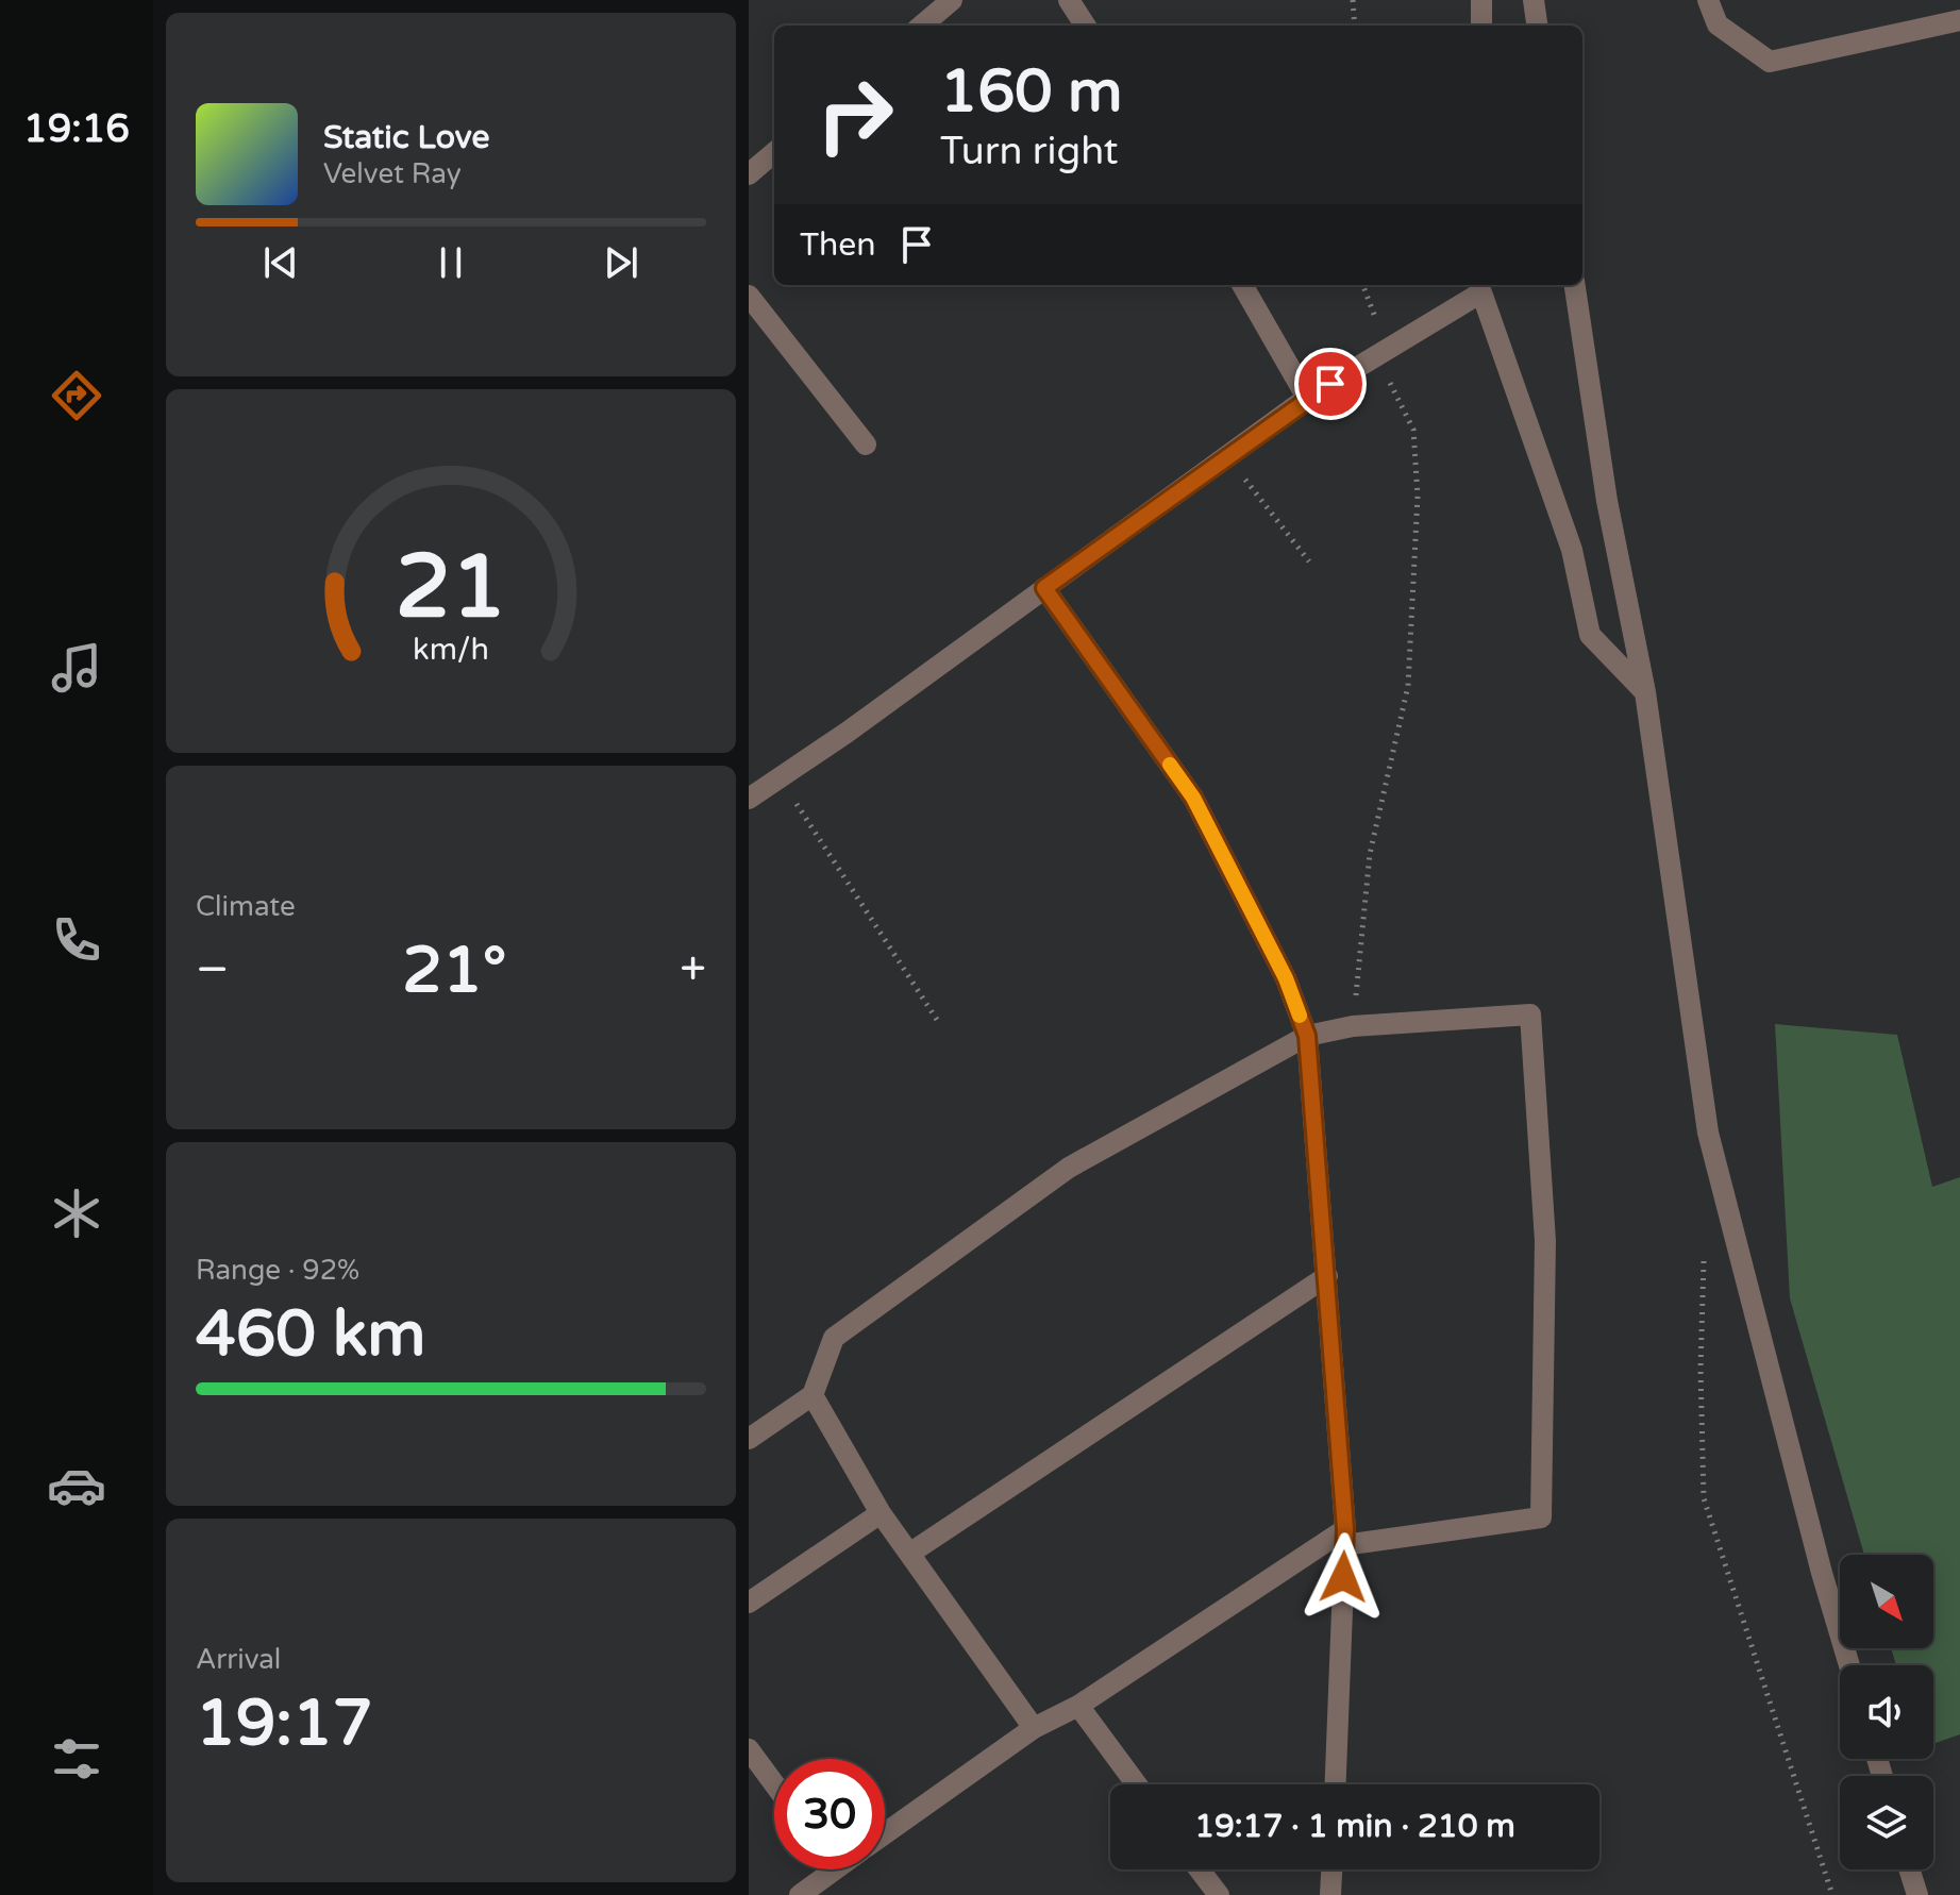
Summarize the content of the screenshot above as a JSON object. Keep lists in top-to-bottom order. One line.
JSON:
{"north":"bottom right","page":{"tabs":"19:16","turn":["160 m","Turn right"],"song":["Static Love","Velvet Ray"],"then":"Then","tile":["Climate",["Range · 92%","460 km"],["Arrival","19:17"]],"heat":["−","21°","+"],"limit":"30","trip":"19:17 · 1 min · 210 m","gauge":["21","km/h"]}}
